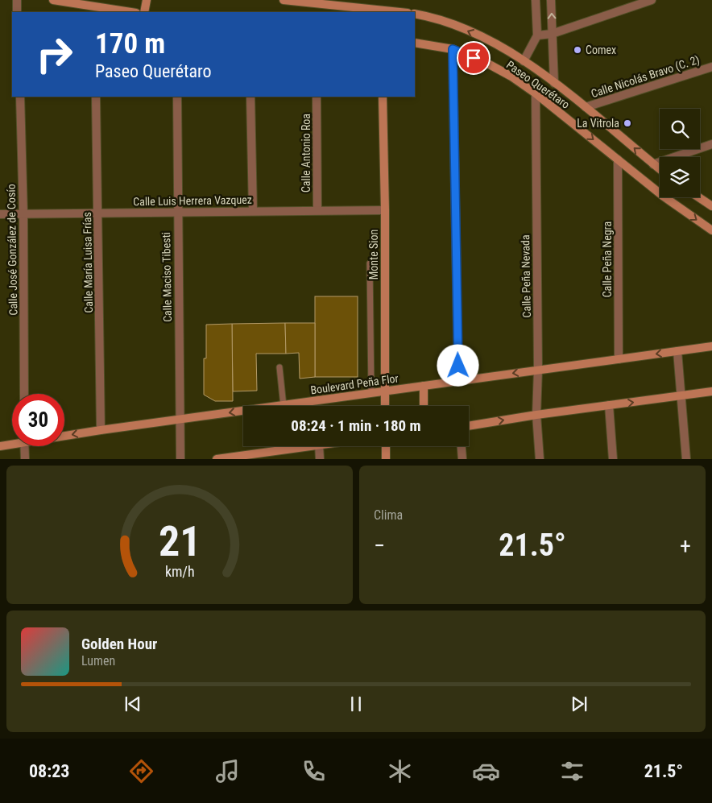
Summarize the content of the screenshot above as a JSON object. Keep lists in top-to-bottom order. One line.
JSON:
{"streets":{"main road":["Paseo Querétaro","Monte Sion","Boulevard Peña Flor"],"street":["Calle Nicolás Bravo (C. 2)","Calle Antonio Roa","Calle Luis Herrera Vazquez","Calle José González de Cosío","Calle Peña Negra","Calle María Luisa Frías","Calle Peña Nevada","Calle Maciso Tibesti"]},"crossings":[["Calle Nicolás Bravo (C. 2)","Paseo Querétaro"],["Paseo Querétaro","Calle Peña Negra"],["Paseo Querétaro","Calle Peña Nevada"],["Calle Antonio Roa","Calle Luis Herrera Vazquez"],["Calle Luis Herrera Vazquez","Calle José González de Cosío"],["Calle Luis Herrera Vazquez","Monte Sion"],["Calle Luis Herrera Vazquez","Calle María Luisa Frías"],["Calle Luis Herrera Vazquez","Calle Maciso Tibesti"],["Monte Sion","Boulevard Peña Flor"],["Calle Peña Negra","Boulevard Peña Flor"],["Calle María Luisa Frías","Boulevard Peña Flor"],["Calle Peña Nevada","Boulevard Peña Flor"],["Calle Maciso Tibesti","Boulevard Peña Flor"]],"places":["Comex","La Vitrola"],"page":{"turn":["170 m","Paseo Querétaro"],"limit":"30","trip":"08:24 · 1 min · 180 m","tile":"Clima","heat":["−","21.5°","+"],"song":["Golden Hour","Lumen"],"tabs":["08:23","21.5°"],"gauge":["21","km/h"]}}
